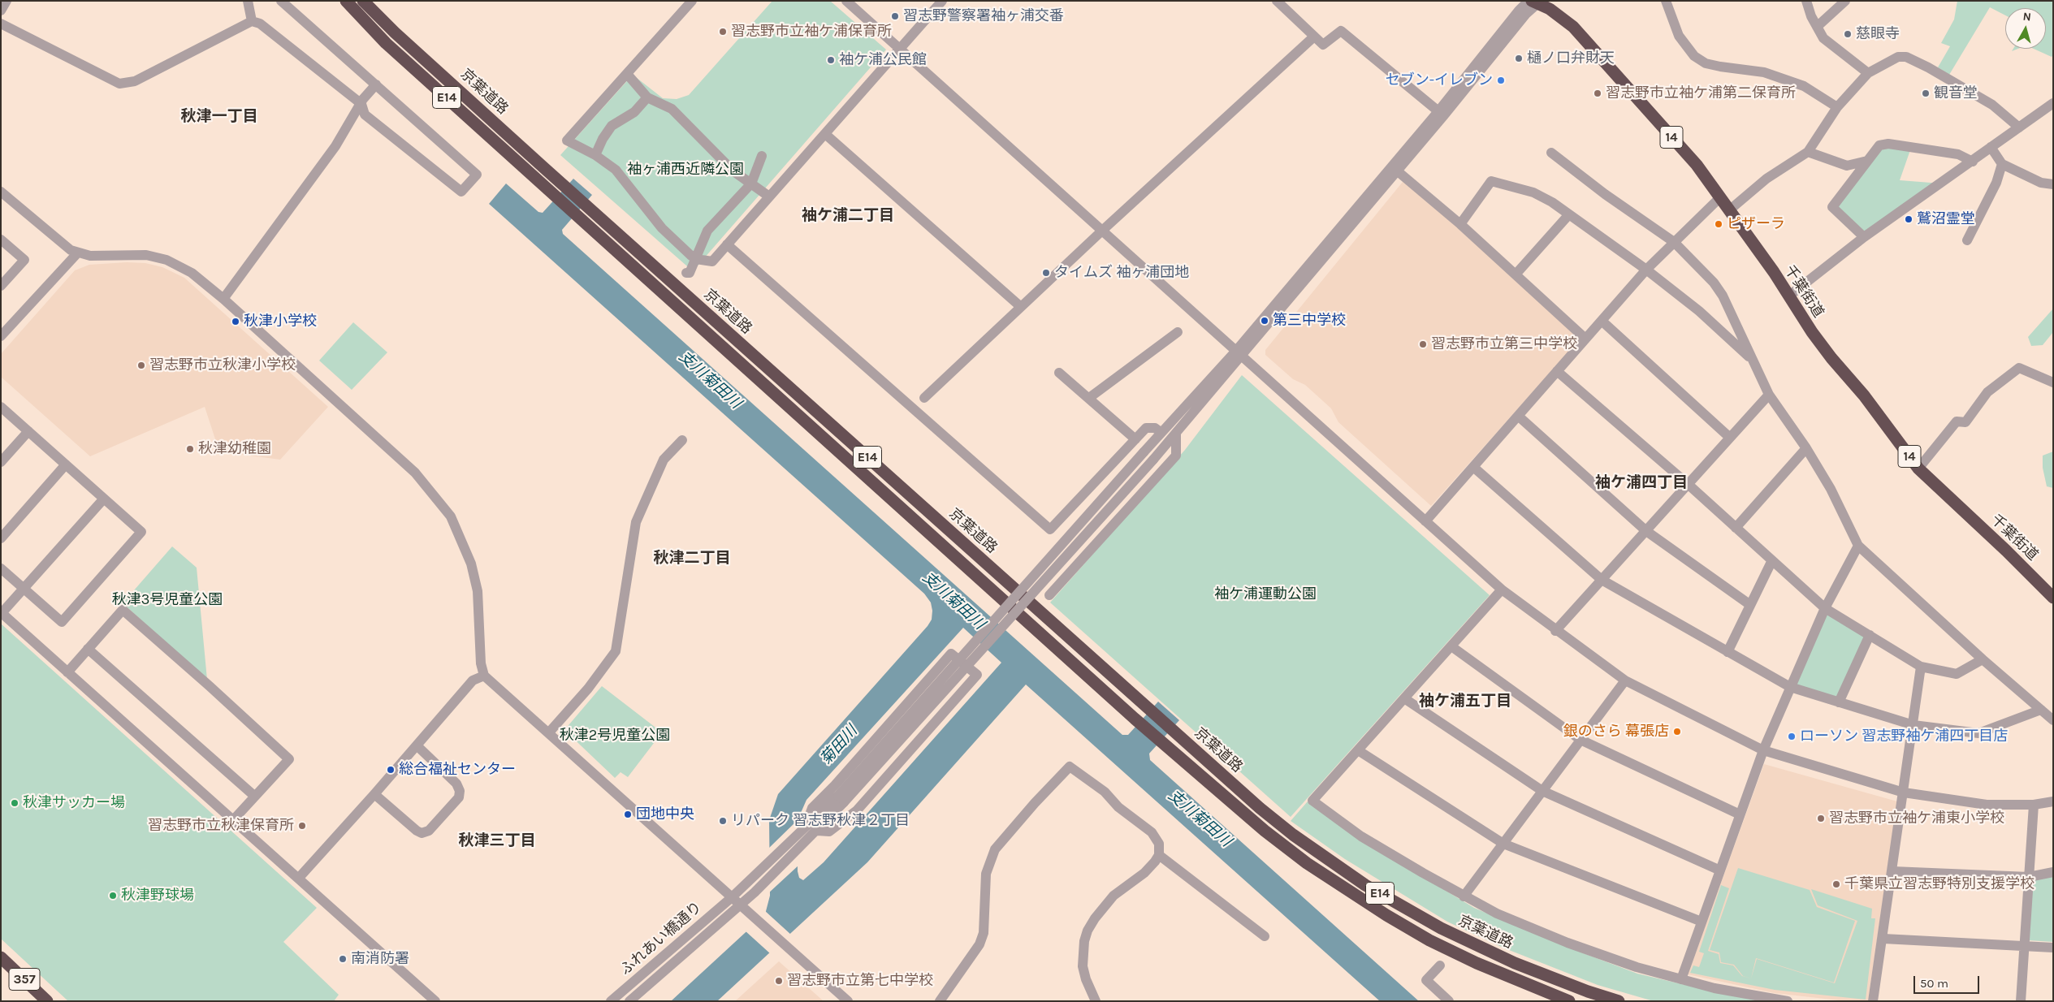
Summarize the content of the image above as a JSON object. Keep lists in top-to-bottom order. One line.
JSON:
{"streets":{"highway":["京葉道路","E14","14","千葉街道","357"],"street":["ふれあい橋通り"]},"districts":["秋津一丁目","袖ケ浦二丁目","袖ケ浦四丁目","秋津二丁目","袖ケ浦五丁目","秋津三丁目"],"water":["支川菊田川","菊田川"],"parks":["袖ヶ浦西近隣公園","袖ケ浦運動公園","秋津3号児童公園","秋津2号児童公園"],"places":["習志野警察署袖ヶ浦交番","習志野市立袖ケ浦保育所","慈眼寺","樋ノ口弁財天","袖ケ浦公民館","セブン-イレブン","習志野市立袖ケ浦第二保育所","観音堂","鷲沼霊堂","ピザーラ","タイムズ 袖ヶ浦団地","第三中学校","秋津小学校","習志野市立第三中学校","習志野市立秋津小学校","秋津幼稚園","銀のさら 幕張店","ローソン 習志野袖ケ浦四丁目店","総合福祉センター","秋津サッカー場","団地中央","習志野市立袖ケ浦東小学校","リパーク 習志野秋津２丁目","習志野市立秋津保育所","千葉県立習志野特別支援学校","秋津野球場","南消防署","習志野市立第七中学校"],"scale_bar":"50 m","north":"top"}
